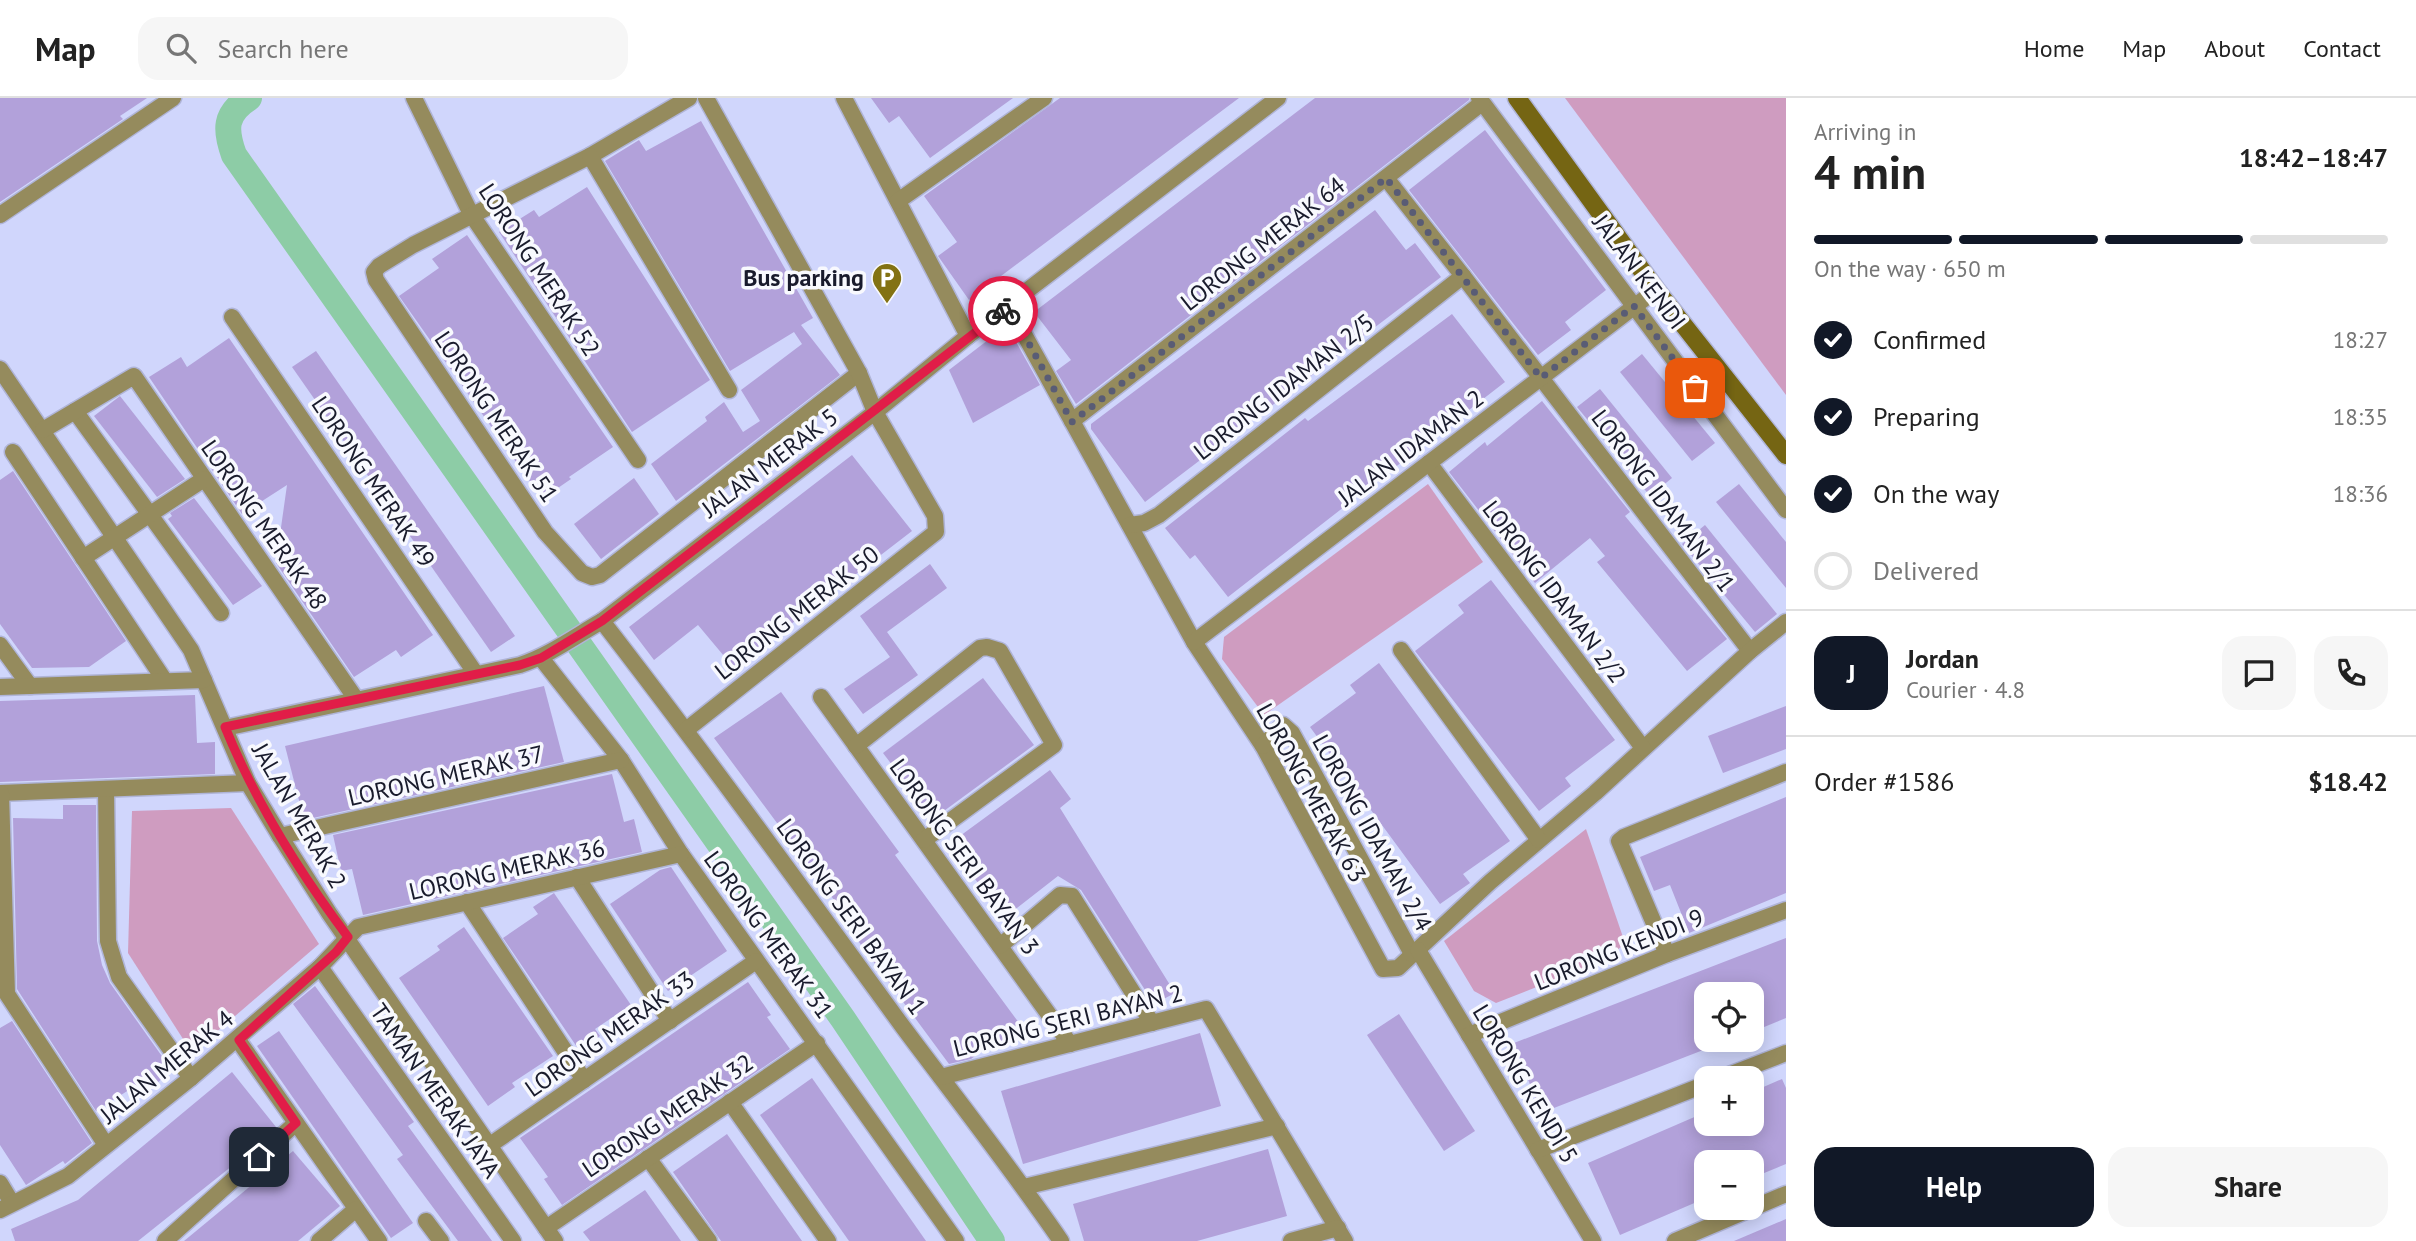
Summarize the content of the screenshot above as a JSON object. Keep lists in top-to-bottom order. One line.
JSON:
{"streets":{"street":["LORONG MERAK 64","LORONG MERAK 52","JALAN KENDI","LORONG IDAMAN 2/5","LORONG MERAK 51","JALAN IDAMAN 2","JALAN MERAK 5","LORONG MERAK 49","LORONG IDAMAN 2/1","LORONG MERAK 48","LORONG IDAMAN 2/2","LORONG MERAK 50","LORONG MERAK 37","LORONG MERAK 63","JALAN MERAK 2","LORONG IDAMAN 2/4","LORONG SERI BAYAN 3","LORONG MERAK 36","LORONG SERI BAYAN 1","LORONG MERAK 31","LORONG KENDI 9","LORONG SERI BAYAN 2","LORONG MERAK 33","JALAN MERAK 4","LORONG KENDI 5","TAMAN MERAK JAYA","LORONG MERAK 32"]},"crossings":[["LORONG MERAK 64","JALAN KENDI"],["LORONG MERAK 64","LORONG IDAMAN 2/1"],["LORONG MERAK 64","LORONG MERAK 63"],["LORONG MERAK 52","LORONG MERAK 51"],["JALAN KENDI","JALAN IDAMAN 2"],["LORONG IDAMAN 2/5","LORONG IDAMAN 2/1"],["LORONG IDAMAN 2/5","LORONG MERAK 63"],["JALAN IDAMAN 2","LORONG IDAMAN 2/1"],["JALAN IDAMAN 2","LORONG IDAMAN 2/2"],["JALAN IDAMAN 2","LORONG MERAK 63"],["JALAN MERAK 5","LORONG MERAK 49"],["JALAN MERAK 5","LORONG MERAK 48"],["JALAN MERAK 5","LORONG MERAK 50"],["JALAN MERAK 5","LORONG MERAK 63"],["JALAN MERAK 5","JALAN MERAK 2"],["JALAN MERAK 5","LORONG SERI BAYAN 1"],["JALAN MERAK 5","LORONG MERAK 31"],["LORONG MERAK 50","LORONG SERI BAYAN 1"],["LORONG MERAK 37","JALAN MERAK 2"],["LORONG MERAK 37","LORONG MERAK 31"],["LORONG MERAK 63","LORONG IDAMAN 2/4"],["LORONG MERAK 63","LORONG KENDI 5"],["JALAN MERAK 2","LORONG MERAK 36"],["JALAN MERAK 2","LORONG MERAK 33"],["JALAN MERAK 2","JALAN MERAK 4"],["JALAN MERAK 2","LORONG MERAK 32"],["LORONG IDAMAN 2/4","LORONG KENDI 5"],["LORONG SERI BAYAN 3","LORONG SERI BAYAN 2"],["LORONG MERAK 36","LORONG MERAK 31"],["LORONG MERAK 36","JALAN MERAK 4"],["LORONG SERI BAYAN 1","LORONG SERI BAYAN 2"],["LORONG MERAK 31","LORONG MERAK 33"],["LORONG MERAK 31","LORONG MERAK 32"],["LORONG KENDI 9","LORONG KENDI 5"],["JALAN MERAK 4","TAMAN MERAK JAYA"]],"places":{"parking":["Bus parking"]},"page":{"header":"Map","search":"Search here","nav":["Home","Map","About","Contact"],"heading":["4 min","Arriving in","18:42–18:47"],"panel":["Jordan","Courier · 4.8","Order #1586","$18.42"],"bar":"On the way · 650 m","list":[["Confirmed","18:27"],["Preparing","18:35"],["On the way","18:36"],"Delivered"],"round":"J","map_buttons":["+","−"],"buttons":["Help","Share"]}}
